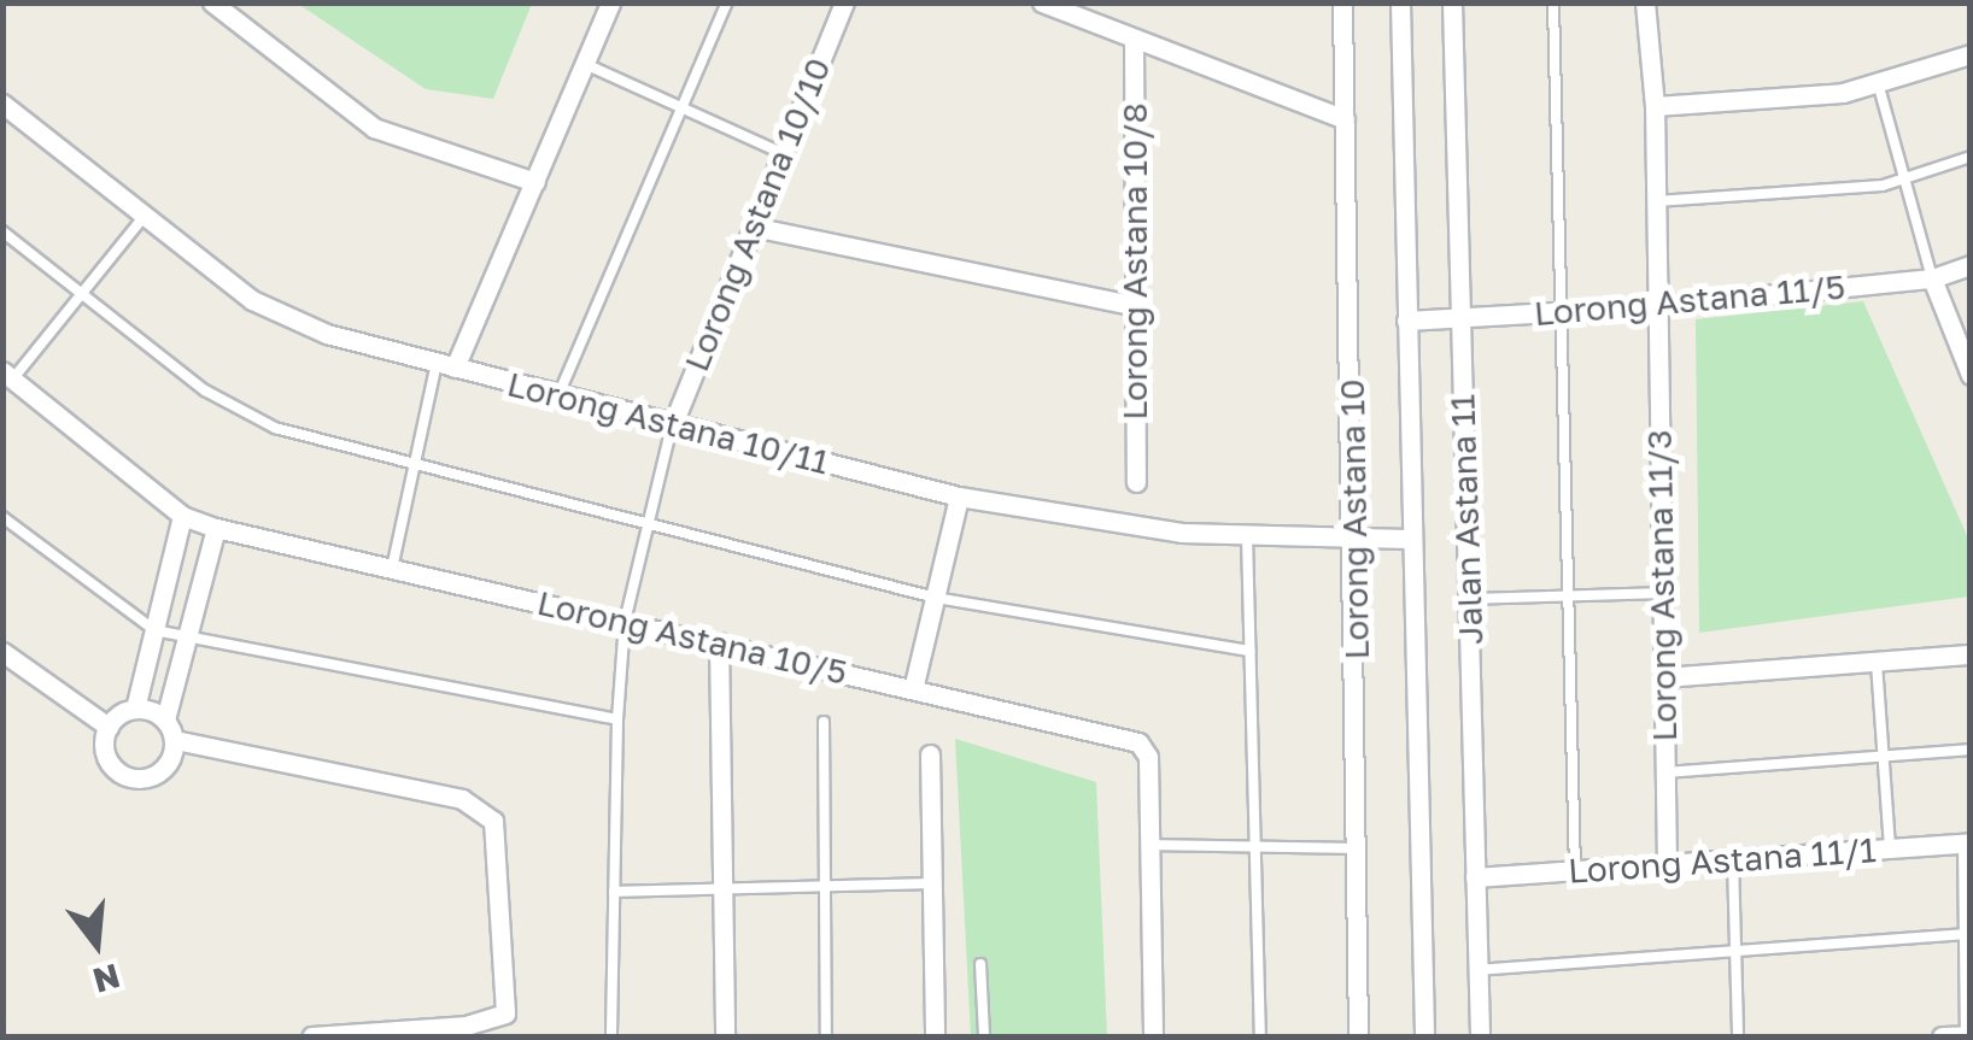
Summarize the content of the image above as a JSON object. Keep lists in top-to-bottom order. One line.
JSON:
{"streets":{"street":["Lorong Astana 10/10","Lorong Astana 10/8","Lorong Astana 11/5","Lorong Astana 10/11","Lorong Astana 10","Jalan Astana 11","Lorong Astana 11/3","Lorong Astana 10/5","Lorong Astana 11/1"]},"crossings":[["Lorong Astana 10/10","Lorong Astana 10/11"],["Lorong Astana 11/5","Jalan Astana 11"],["Lorong Astana 11/5","Lorong Astana 11/3"],["Lorong Astana 10/11","Lorong Astana 10"],["Jalan Astana 11","Lorong Astana 11/1"],["Lorong Astana 11/3","Lorong Astana 11/1"]],"north":"bottom"}
